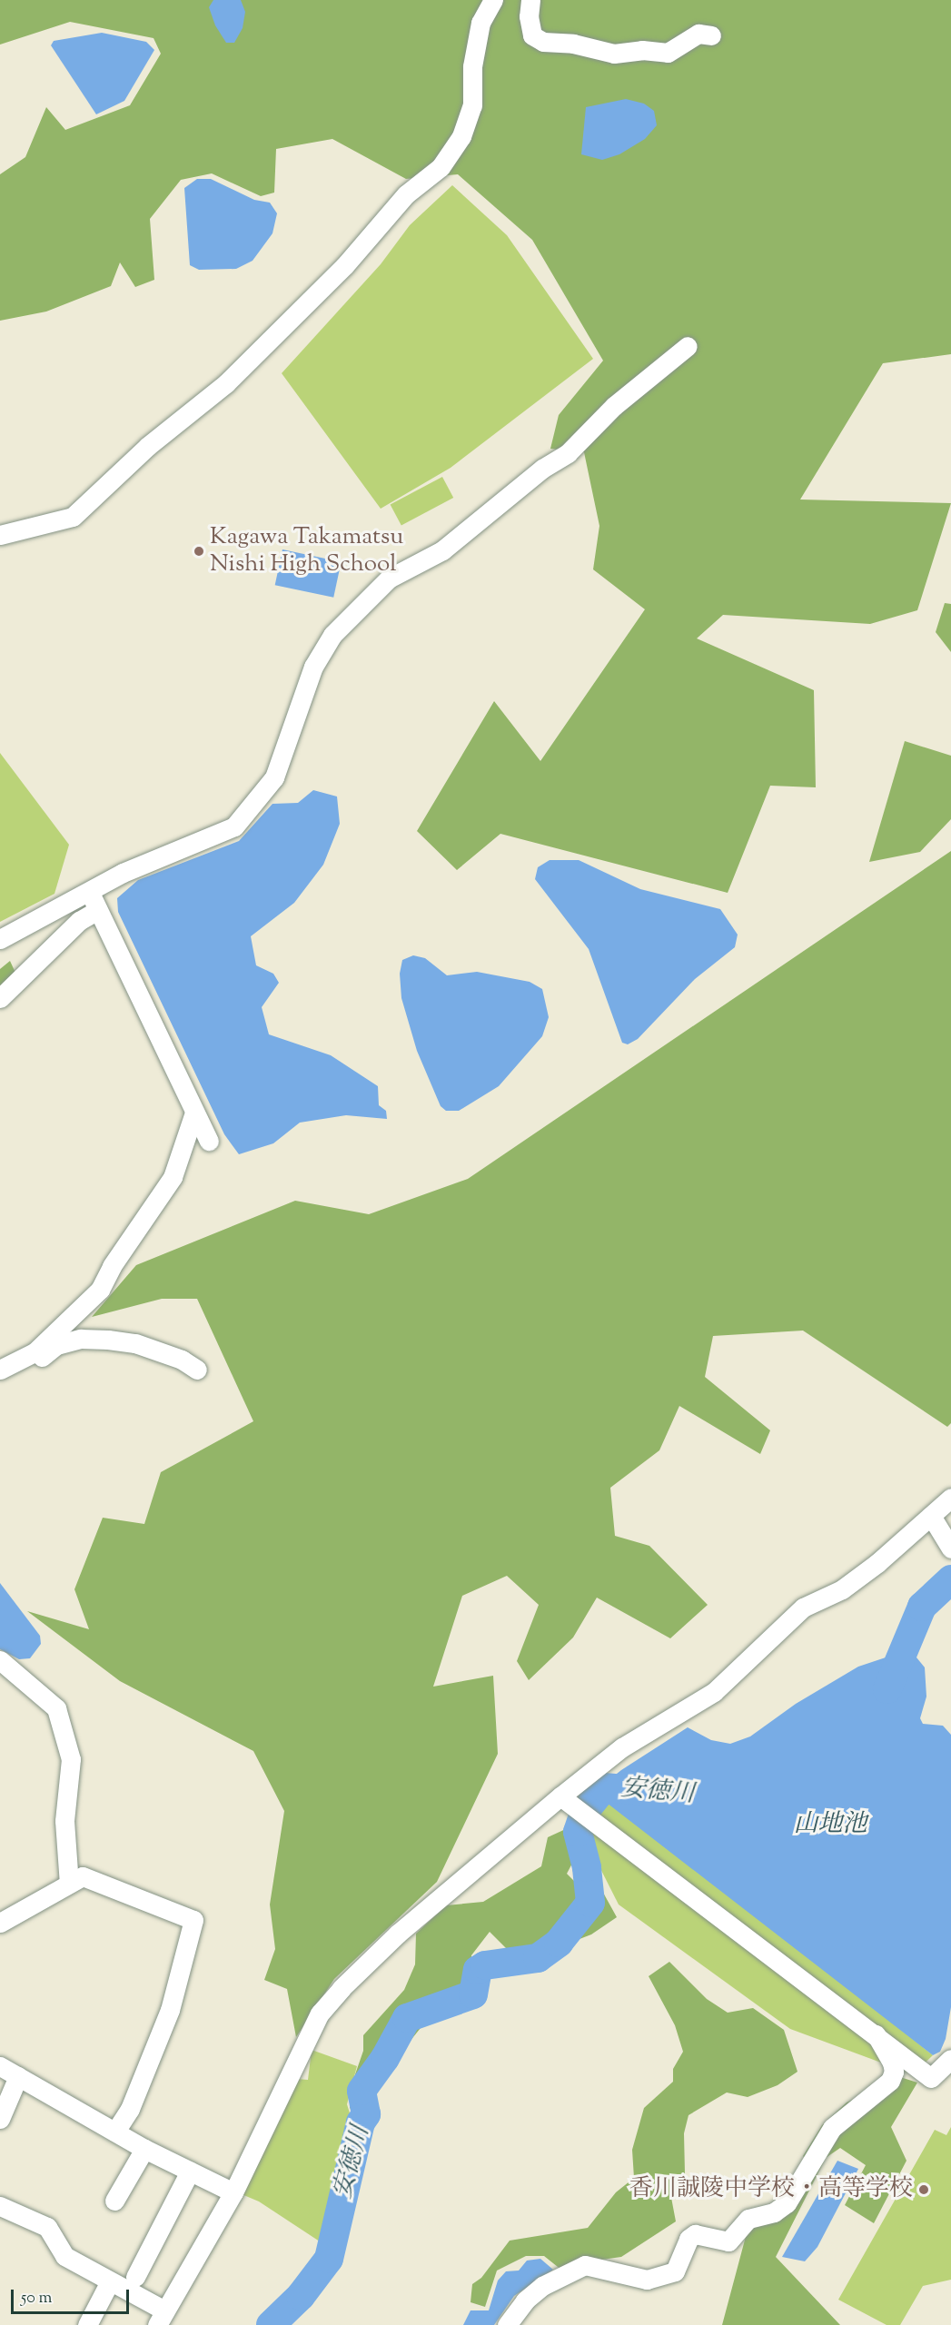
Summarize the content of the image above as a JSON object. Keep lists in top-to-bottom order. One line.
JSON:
{"water":["安徳川","山地池"],"places":["Kagawa Takamatsu Nishi High School","香川誠陵中学校・高等学校"],"scale_bar":"50 m"}
